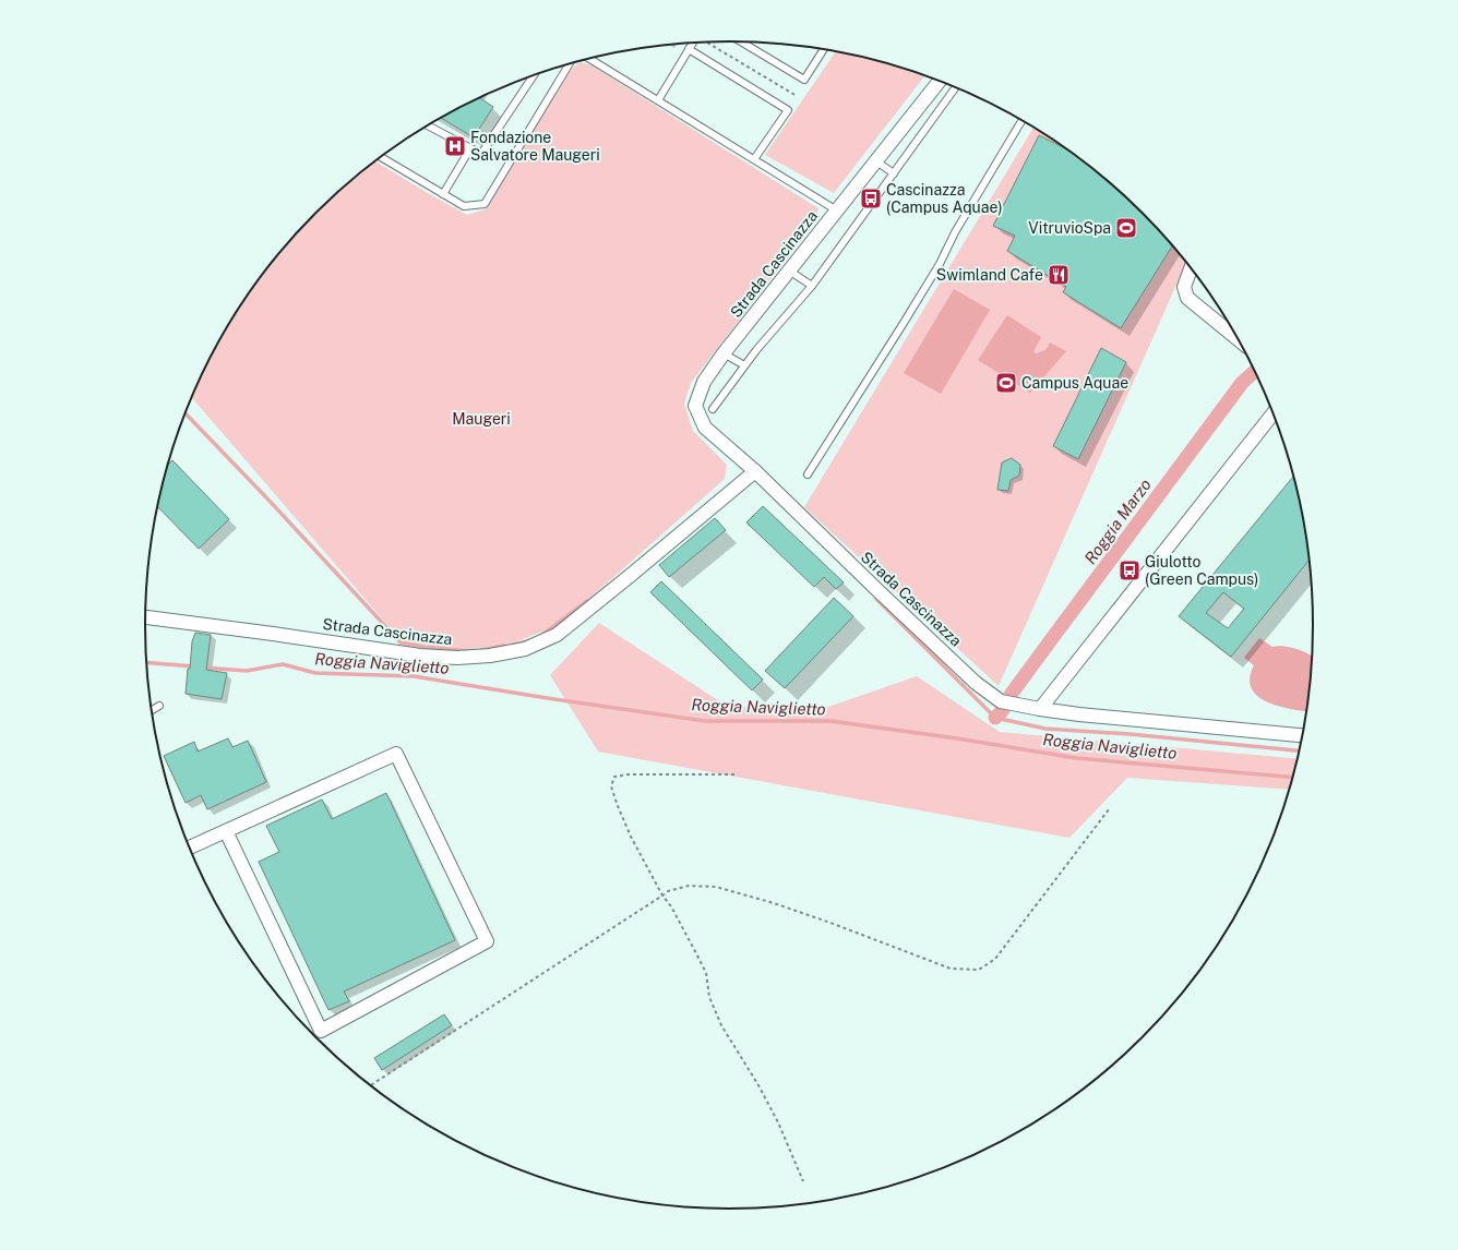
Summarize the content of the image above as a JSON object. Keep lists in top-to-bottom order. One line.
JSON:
{"streets":{"street":["Strada Cascinazza"]},"water":["Roggia Marzo","Roggia Naviglietto"],"parks":["Maugeri"],"places":{"hospital":["Fondazione Salvatore Maugeri"],"bus stop":["Cascinazza (Campus Aquae)","Giulotto (Green Campus)"],"sports":["VitruvioSpa","Campus Aquae"],"restaurant":["Swimland Cafe"]}}
